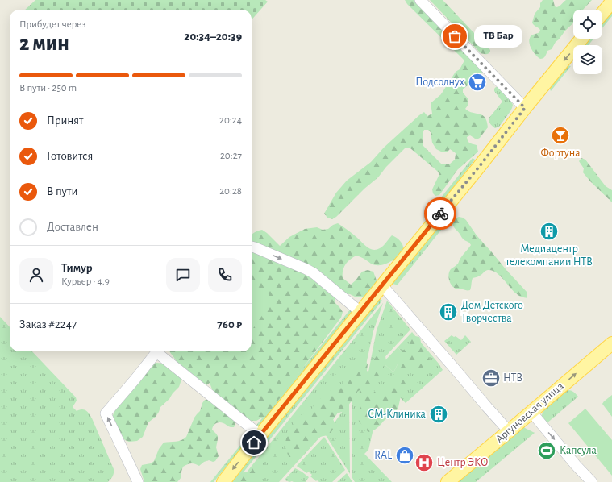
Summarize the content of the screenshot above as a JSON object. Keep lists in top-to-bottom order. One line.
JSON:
{"streets":{"main road":["Аргуновская улица"]},"one_way":["Аргуновская улица"],"places":{"other":["ТВ Бар"],"supermarket":["Подсолнух"],"bar":["Фортуна"],"building":["Медиацентр телекомпании НТВ","Дом Детского Творчества","СМ-Клиника"],"office":["НТВ"],"sports":["Капсула"],"shop":["RAL"],"hospital":["Центр ЭКО"]},"page":{"heading":["2 мин","Прибудет через","20:34–20:39"],"panel":["Тимур","Курьер · 4.9","Заказ #2247","760 ₽"],"bubble":"ТВ Бар","bar":"В пути · 250 m","list":[["Принят","20:24"],["Готовится","20:27"],["В пути","20:28"],"Доставлен"]}}
